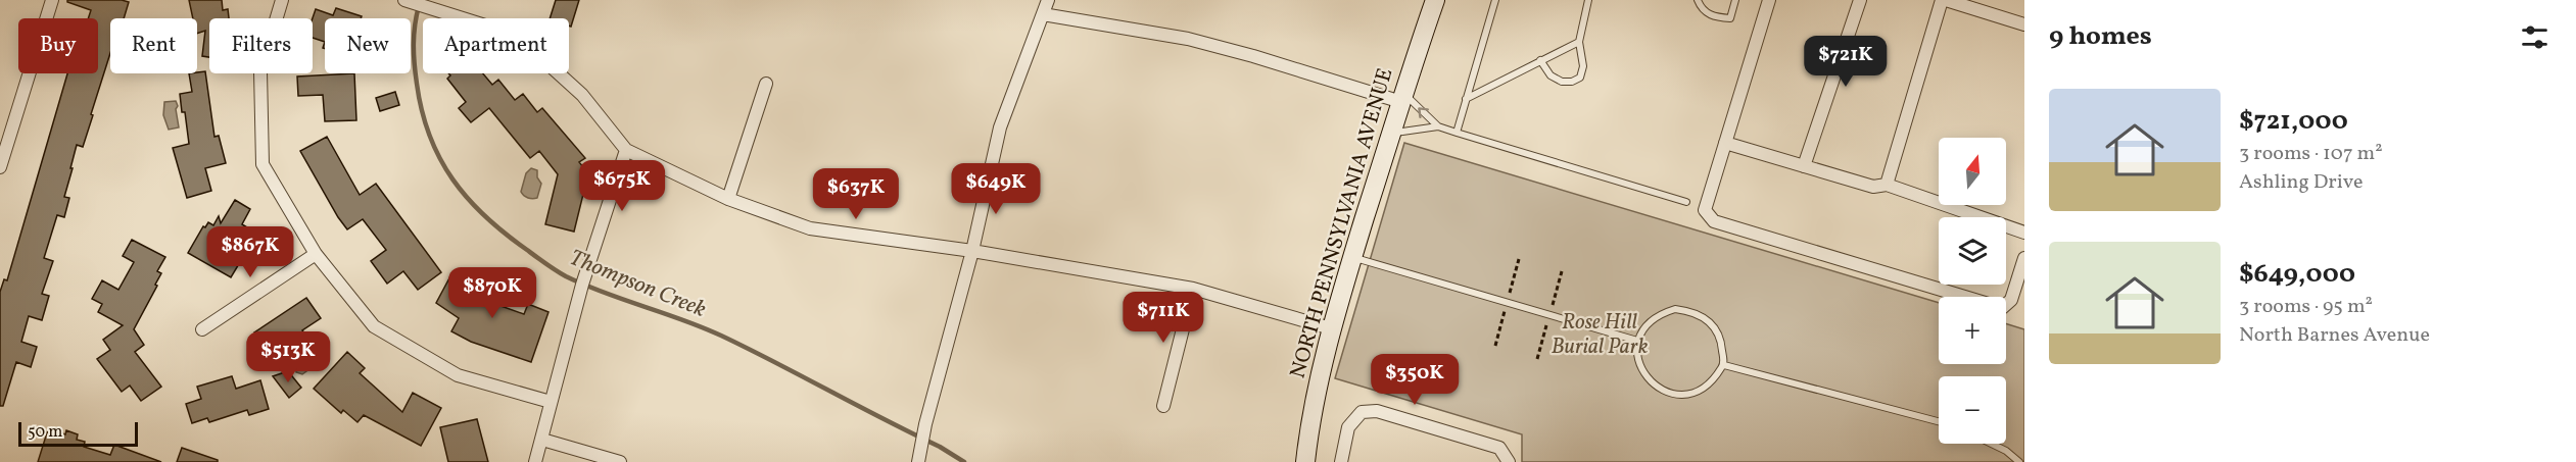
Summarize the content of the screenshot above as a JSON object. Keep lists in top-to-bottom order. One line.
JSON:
{"streets":{"main road":["NORTH PENNSYLVANIA AVENUE"]},"water":["Thompson Creek"],"parks":["Rose Hill Burial Park"],"scale_bar":"50 m","north":"top","page":{"heading":"9 homes","chip":["Buy","Rent","Filters","New","Apartment"],"price":["$721K","$675K","$649K","$637K","$867K","$870K","$711K","$513K","$350K"],"list":[{"name":"$721,000","note":"3 rooms · 107 m² · Ashling Drive"},{"name":"$649,000","note":"3 rooms · 95 m² · North Barnes Avenue"}],"map_buttons":["+","−"],"scale":"50 m"}}
